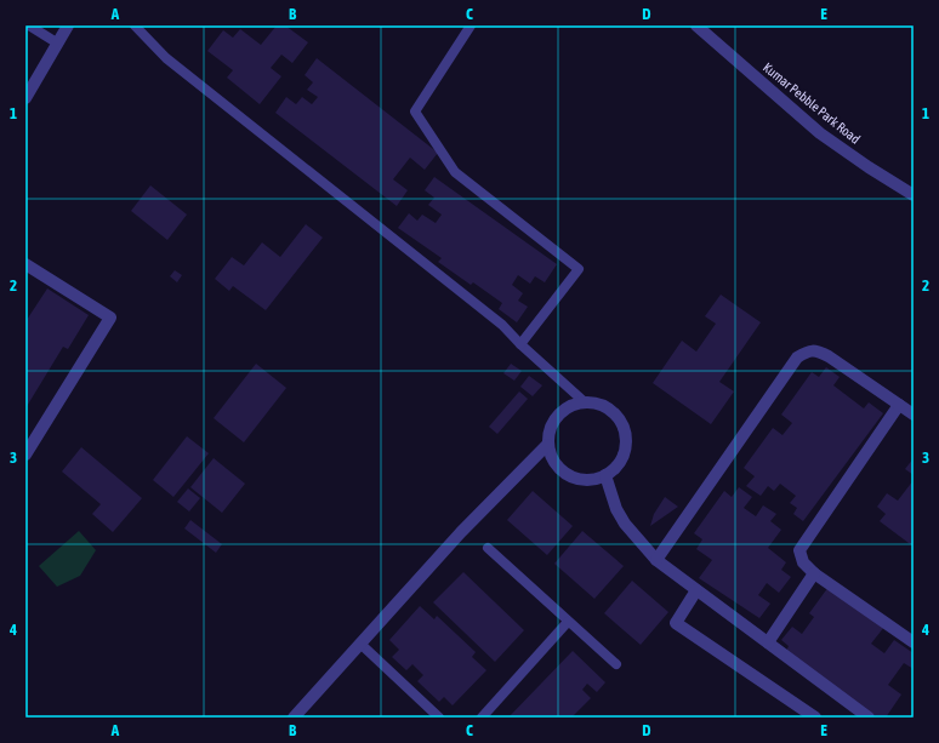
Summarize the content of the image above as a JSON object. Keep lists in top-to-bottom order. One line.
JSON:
{"streets":{"street":["Kumar Pebble Park Road"]},"grid":{"columns":["A","B","C","D","E"],"rows":["1","2","3","4"]}}
